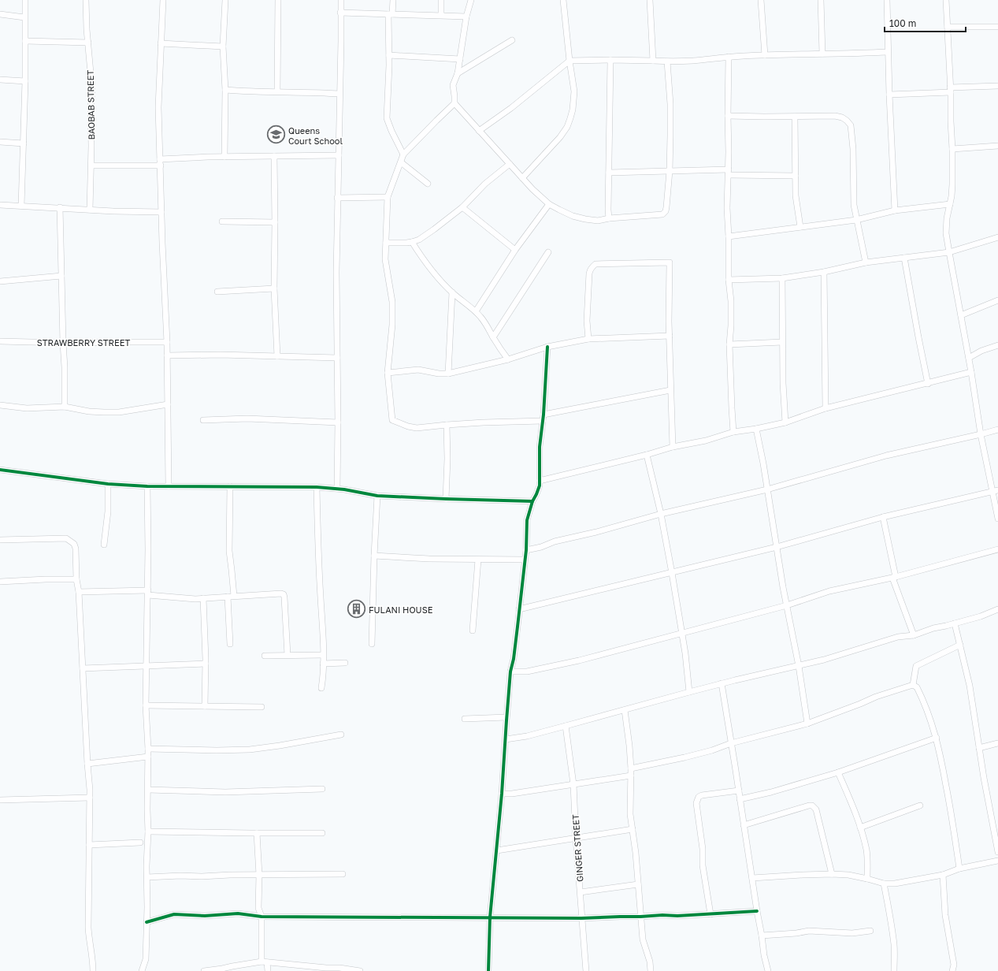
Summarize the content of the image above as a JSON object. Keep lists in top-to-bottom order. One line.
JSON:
{"streets":{"street":["BAOBAB STREET","STRAWBERRY STREET","GINGER STREET"]},"places":{"school or university":["Queens Court School"],"building":["FULANI HOUSE"]},"scale_bar":"100 m"}
